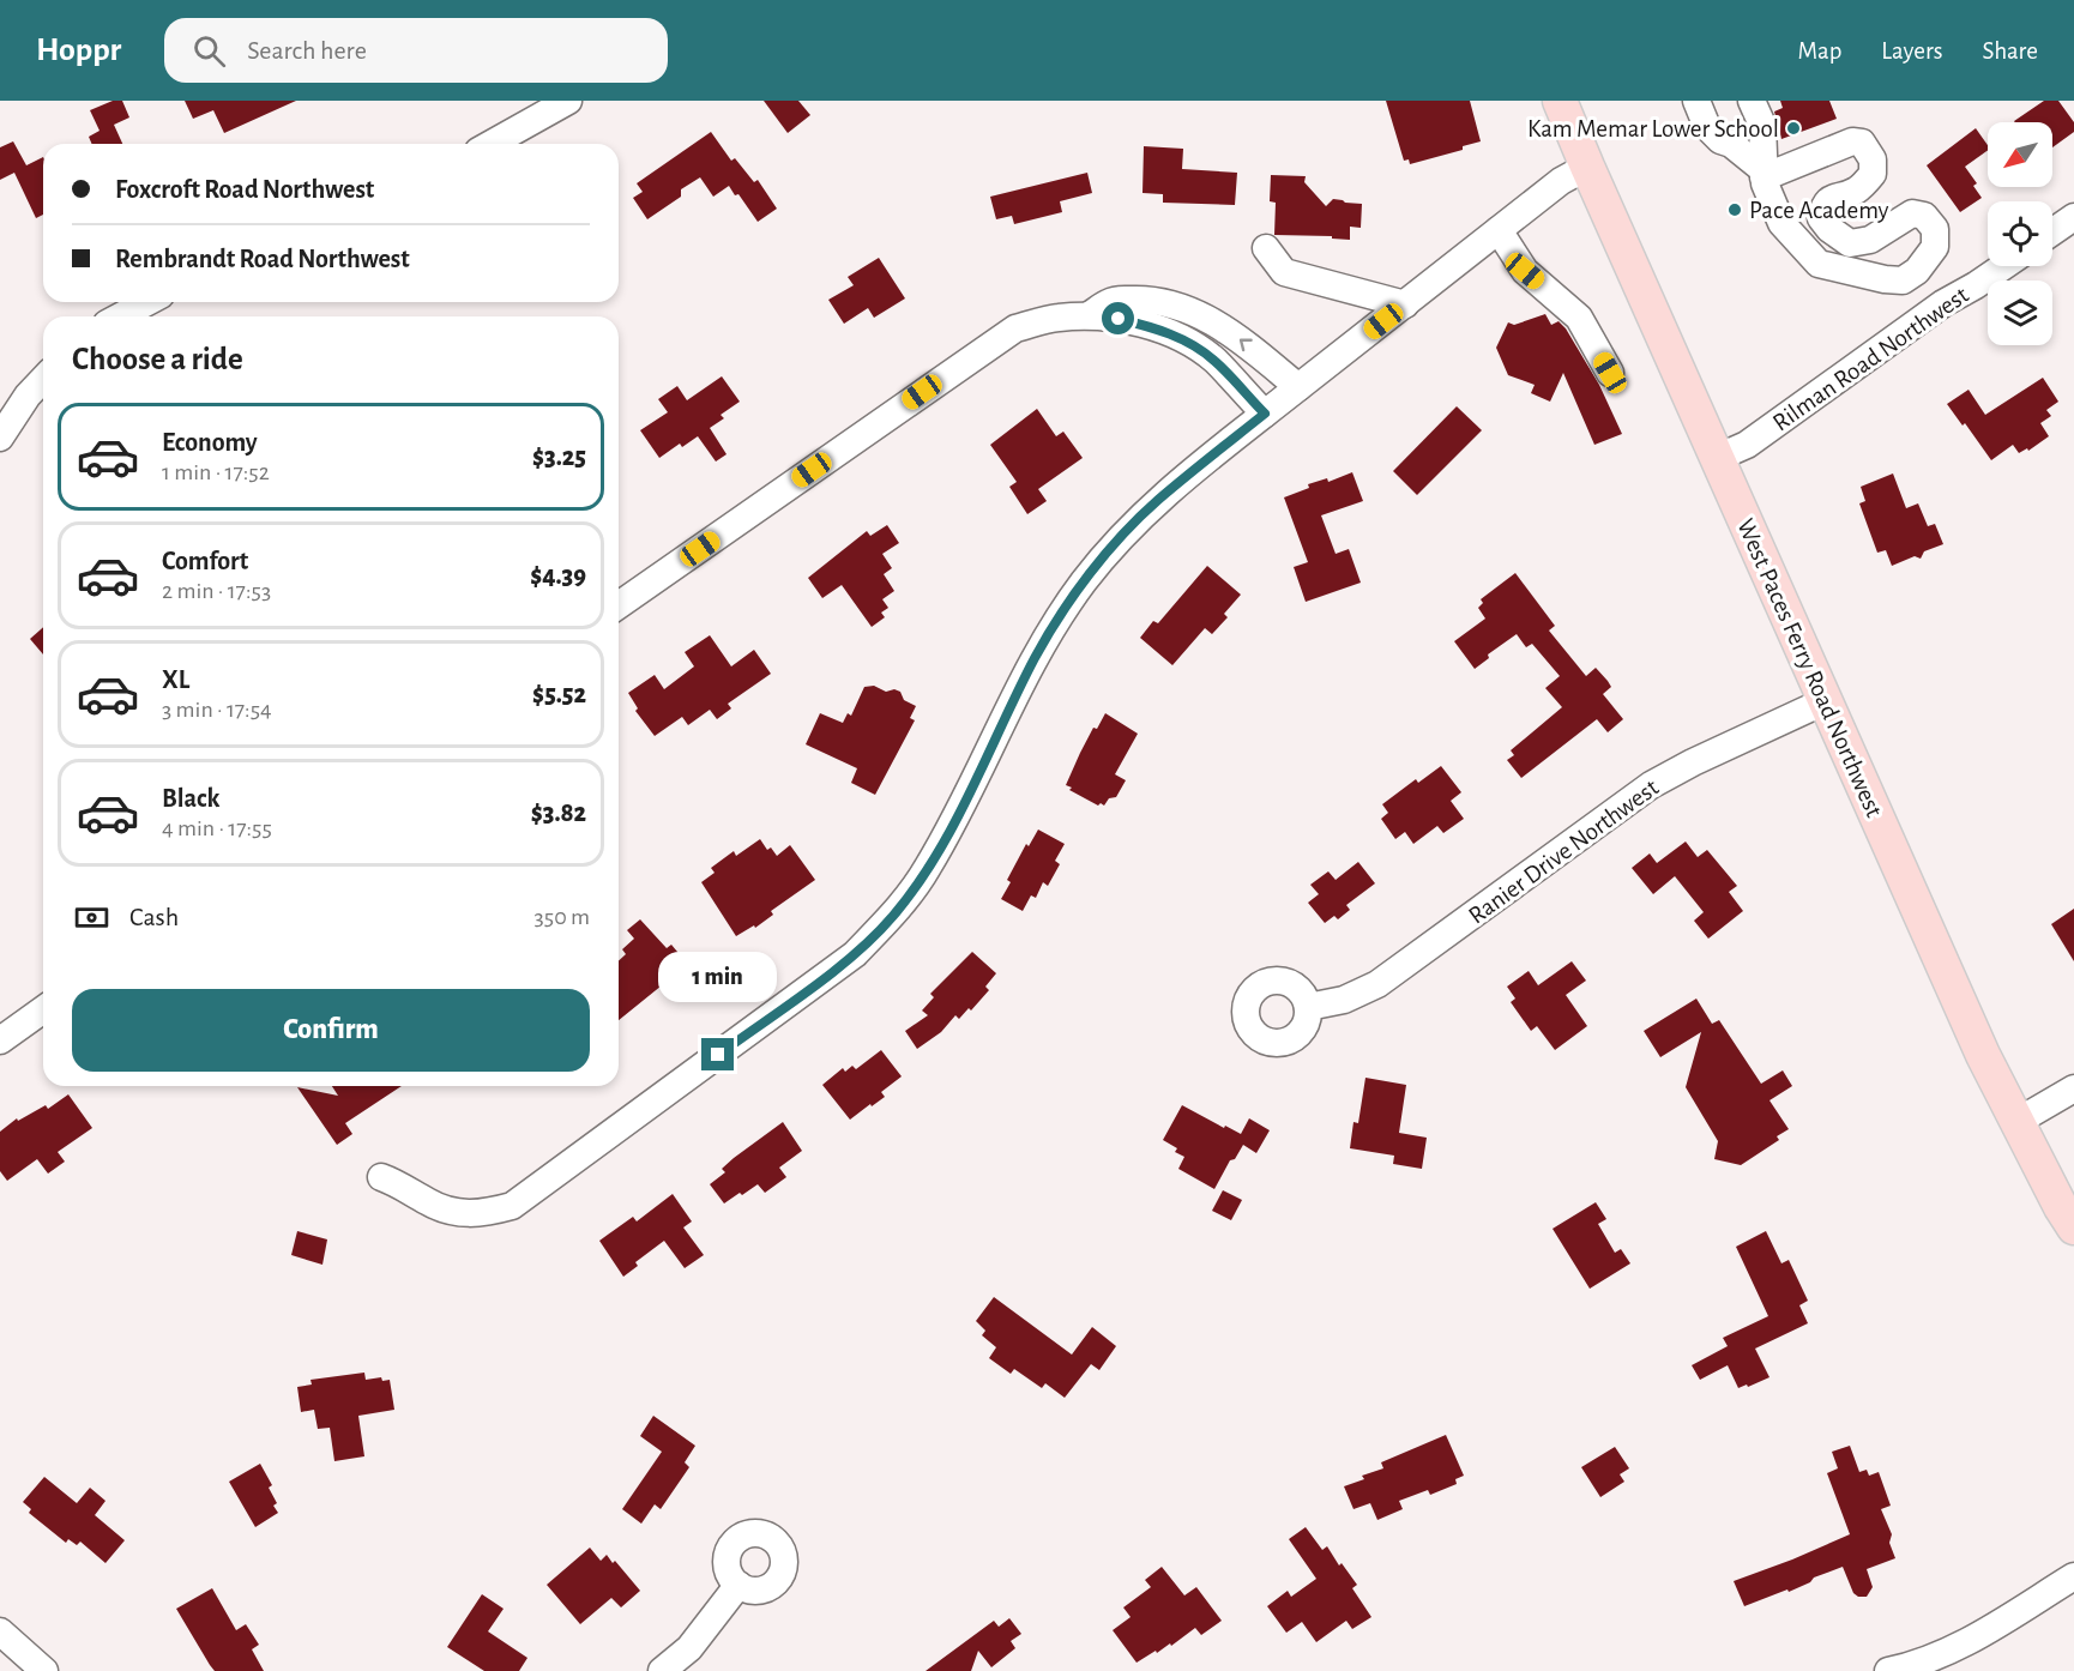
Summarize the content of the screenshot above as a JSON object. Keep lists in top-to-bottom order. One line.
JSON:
{"streets":{"main road":["West Paces Ferry Road Northwest"],"street":["Rilman Road Northwest","Ranier Drive Northwest"]},"crossings":[["Rilman Road Northwest","West Paces Ferry Road Northwest"],["West Paces Ferry Road Northwest","Ranier Drive Northwest"]],"places":["Kam Memar Lower School","Pace Academy"],"north":"bottom left","page":{"header":"Hoppr","search":"Search here","nav":["Map","Layers","Share"],"banner":["Foxcroft Road Northwest","Rembrandt Road Northwest"],"heading":"Choose a ride","list":[{"name":"Economy","note":"1 min · 17:52","value":"$3.25"},{"name":"Comfort","note":"2 min · 17:53","value":"$4.39"},{"name":"XL","note":"3 min · 17:54","value":"$5.52"},{"name":"Black","note":"4 min · 17:55","value":"$3.82"}],"pay":["Cash","350 m"],"bubble":"1 min","buttons":"Confirm"}}
